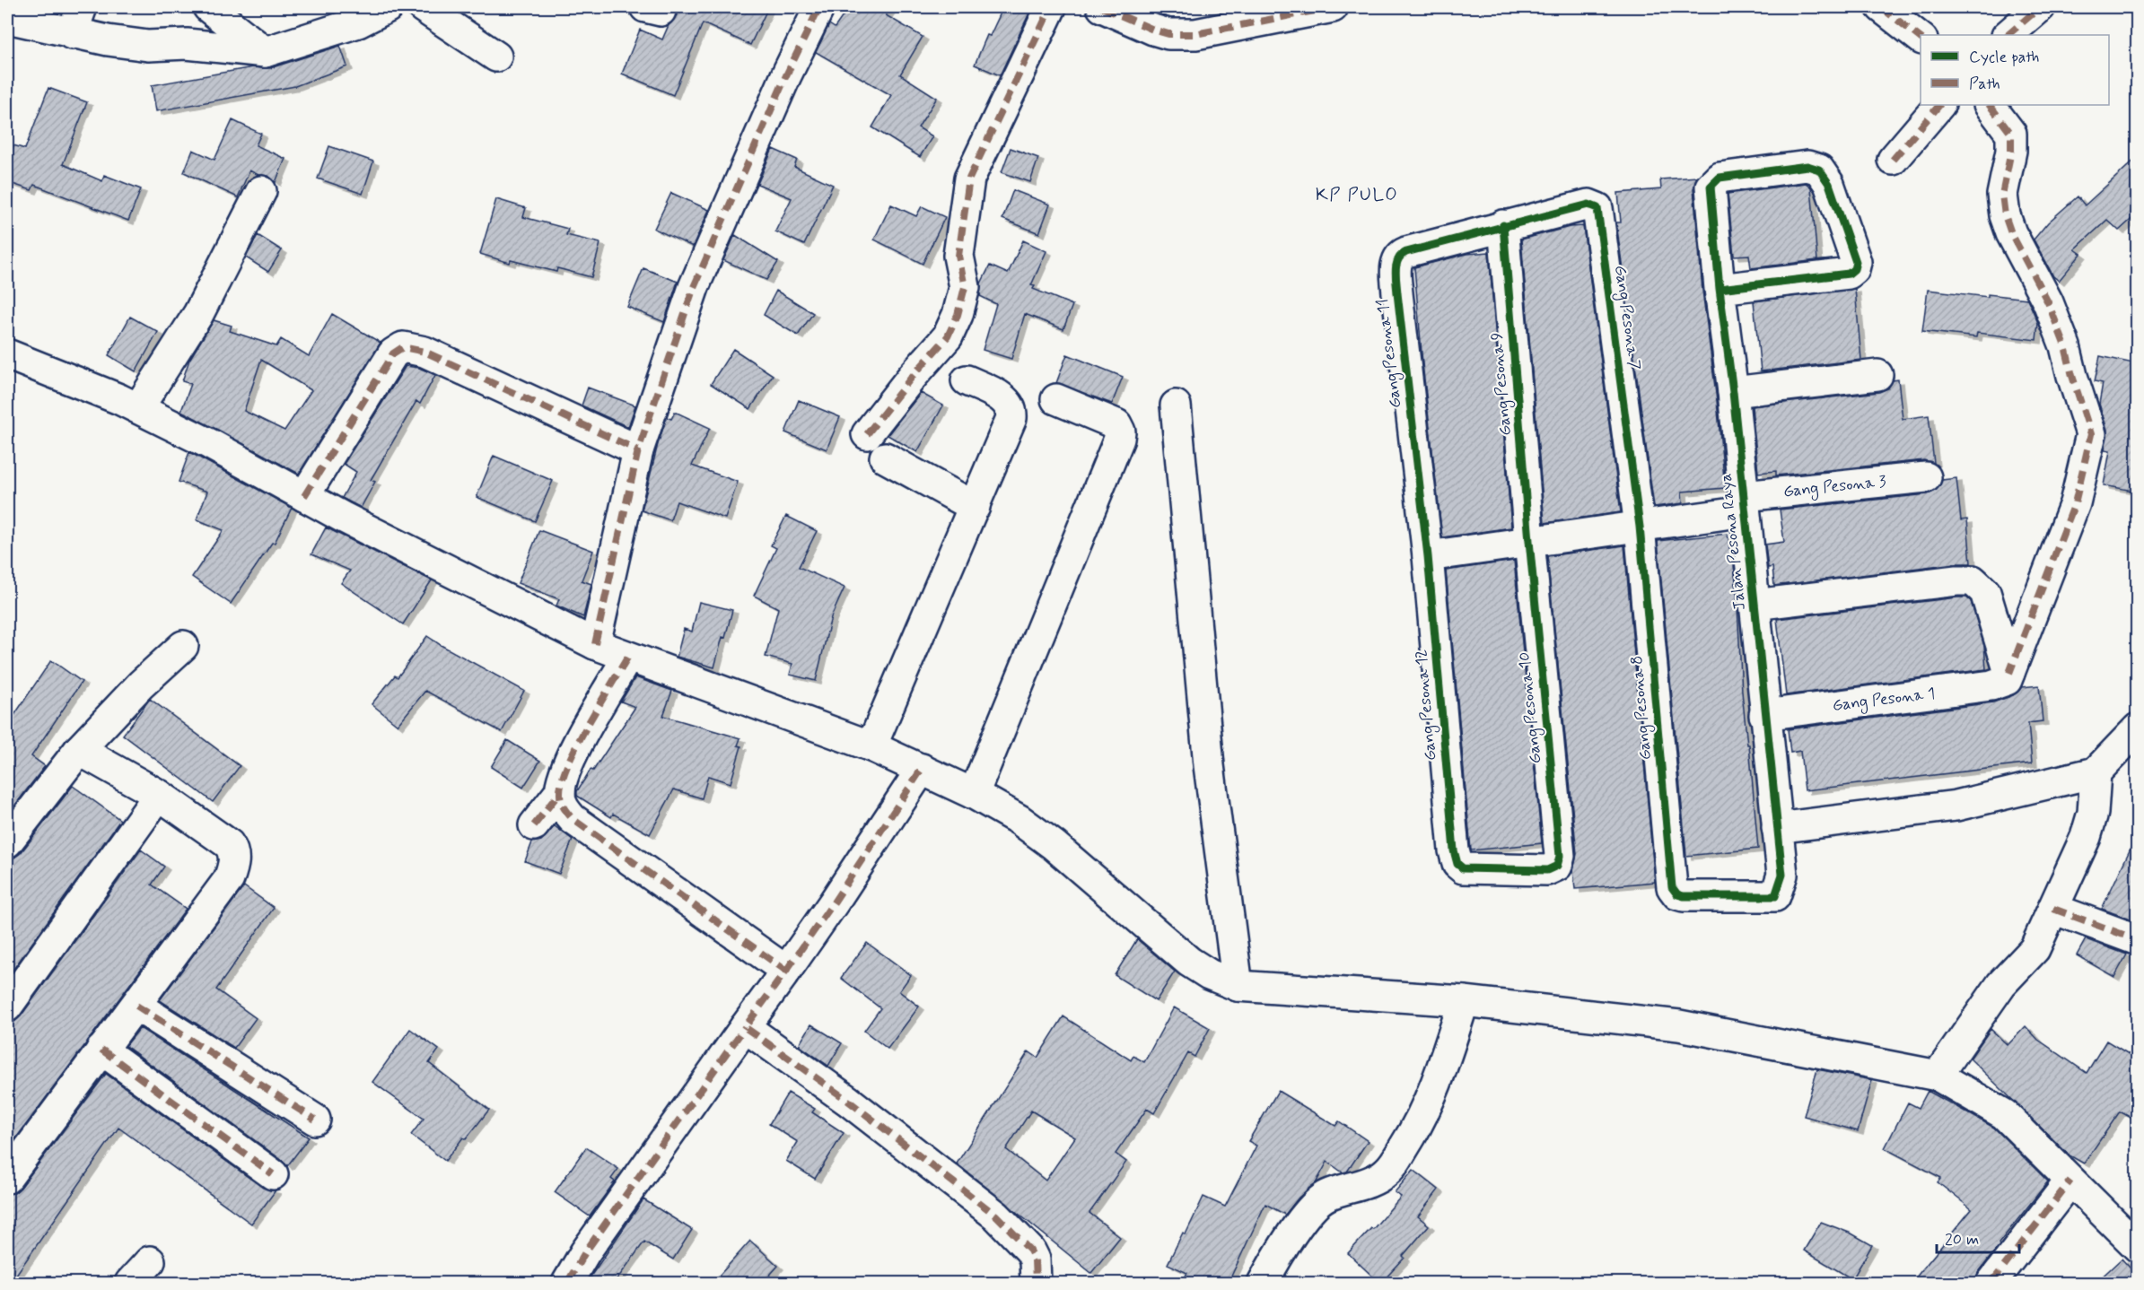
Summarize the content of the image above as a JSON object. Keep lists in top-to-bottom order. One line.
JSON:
{"streets":{"street":["Gang Pesona 7","Gang Pesona 11","Gang Pesona 9","Gang Pesona 3","Jalan Pesona Raya","Gang Pesona 1","Gang Pesona 12","Gang Pesona 10","Gang Pesona 8"]},"crossings":[["Gang Pesona 7","Gang Pesona 11"],["Gang Pesona 7","Gang Pesona 9"],["Gang Pesona 7","Gang Pesona 3"],["Gang Pesona 7","Gang Pesona 8"],["Gang Pesona 11","Gang Pesona 9"],["Gang Pesona 11","Gang Pesona 3"],["Gang Pesona 11","Gang Pesona 12"],["Gang Pesona 9","Gang Pesona 3"],["Gang Pesona 9","Gang Pesona 10"],["Gang Pesona 3","Jalan Pesona Raya"],["Gang Pesona 3","Gang Pesona 12"],["Gang Pesona 3","Gang Pesona 10"],["Gang Pesona 3","Gang Pesona 8"],["Jalan Pesona Raya","Gang Pesona 1"],["Jalan Pesona Raya","Gang Pesona 8"],["Gang Pesona 12","Gang Pesona 10"]],"districts":["KP PULO"],"legend":["Cycle path","Path"],"scale_bar":"20 m"}
